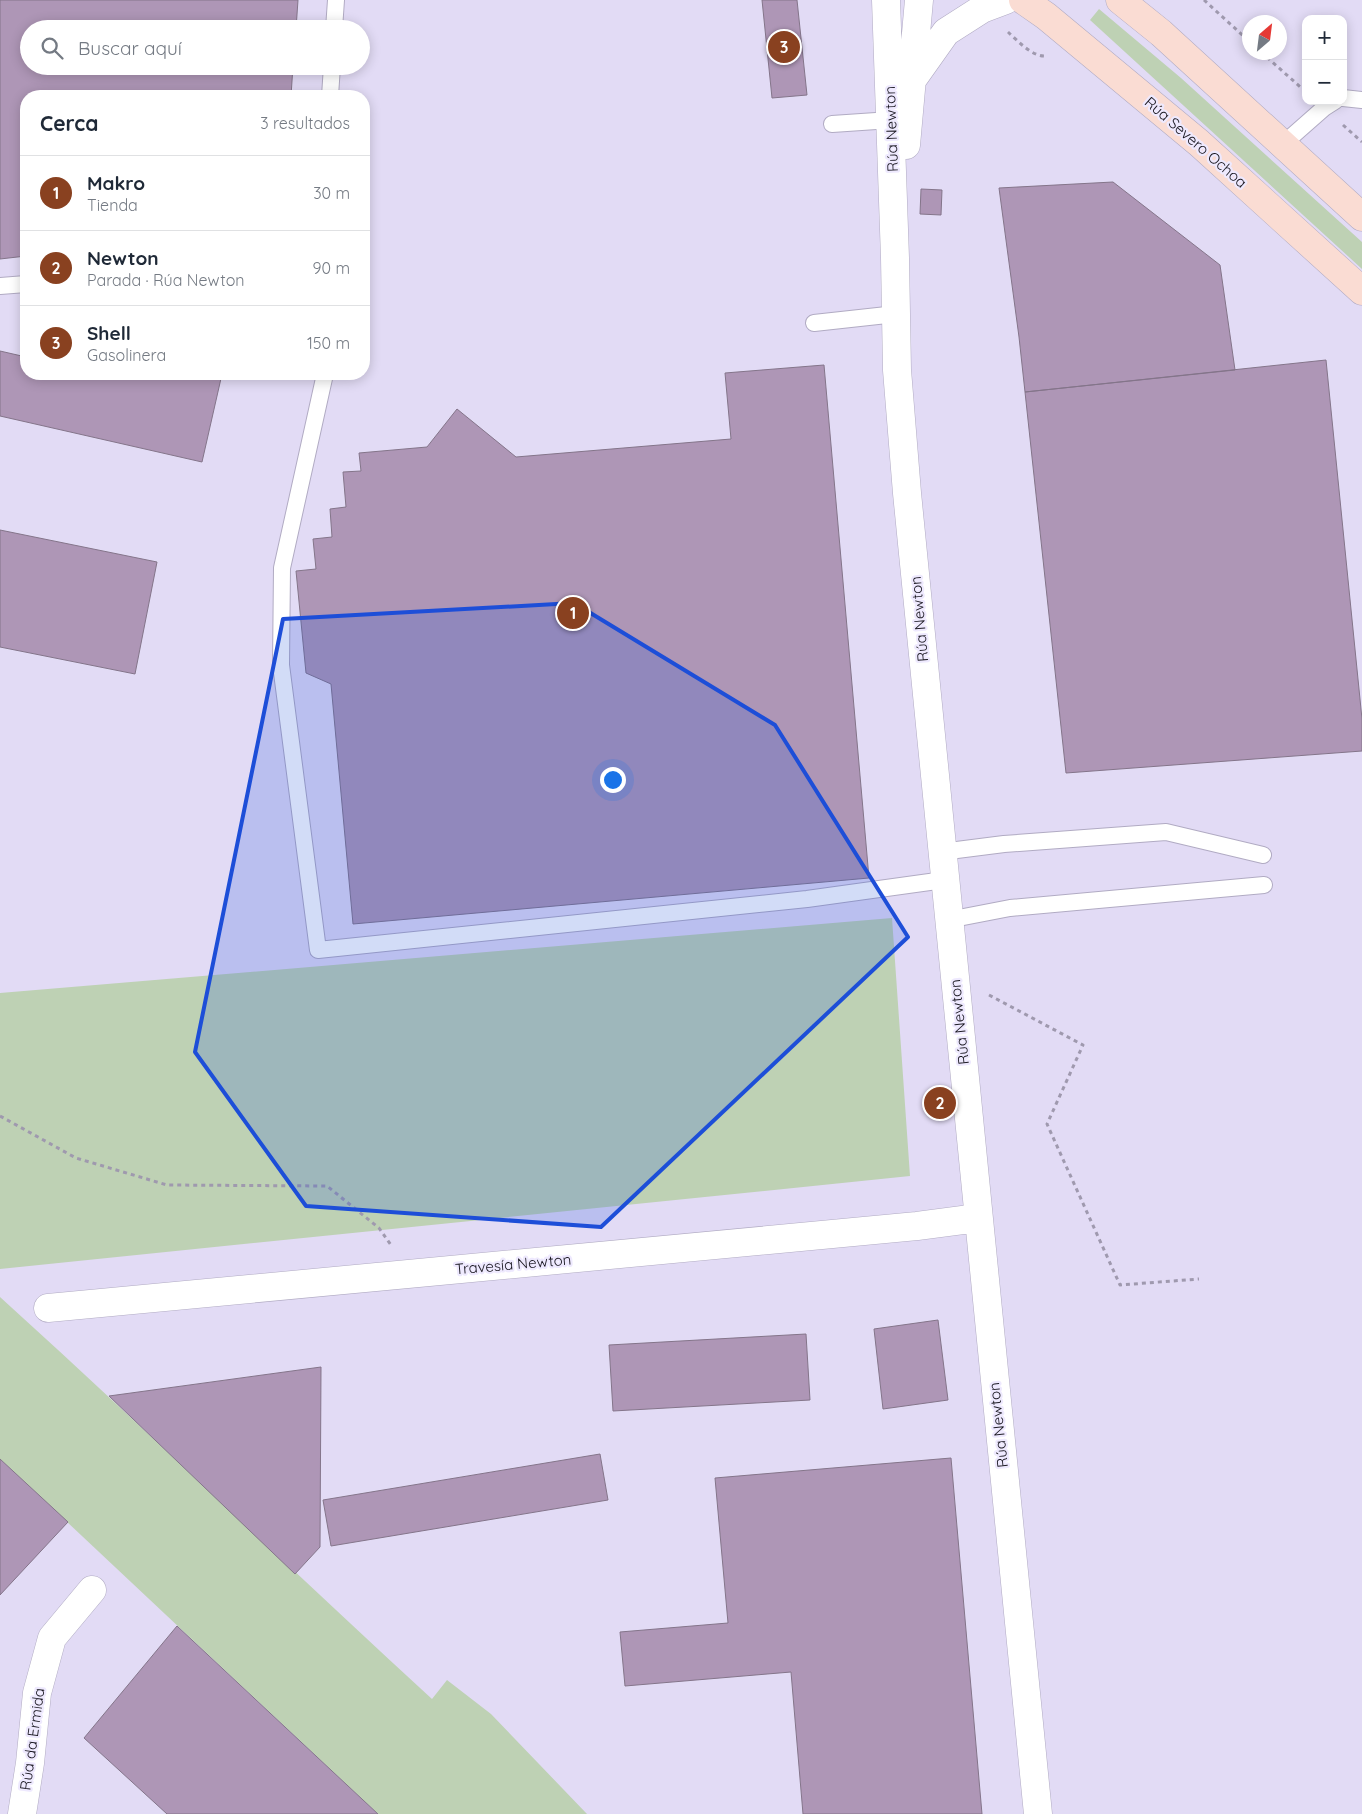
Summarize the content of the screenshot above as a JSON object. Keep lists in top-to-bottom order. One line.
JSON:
{"streets":{"main road":["Rúa Severo Ochoa"],"street":["Rúa Newton","Travesía Newton","Rúa da Ermida"]},"crossings":[["Rúa Newton","Travesía Newton"]],"north":"top right","page":{"map_buttons":["+","−"],"search":"Buscar aquí","pins":["3","1","2"],"heading":["Cerca","3 resultados"],"list":[{"mark":"1","name":"Makro","note":"Tienda","value":"30 m"},{"mark":"2","name":"Newton","note":"Parada · Rúa Newton","value":"90 m"},{"mark":"3","name":"Shell","note":"Gasolinera","value":"150 m"}]}}
